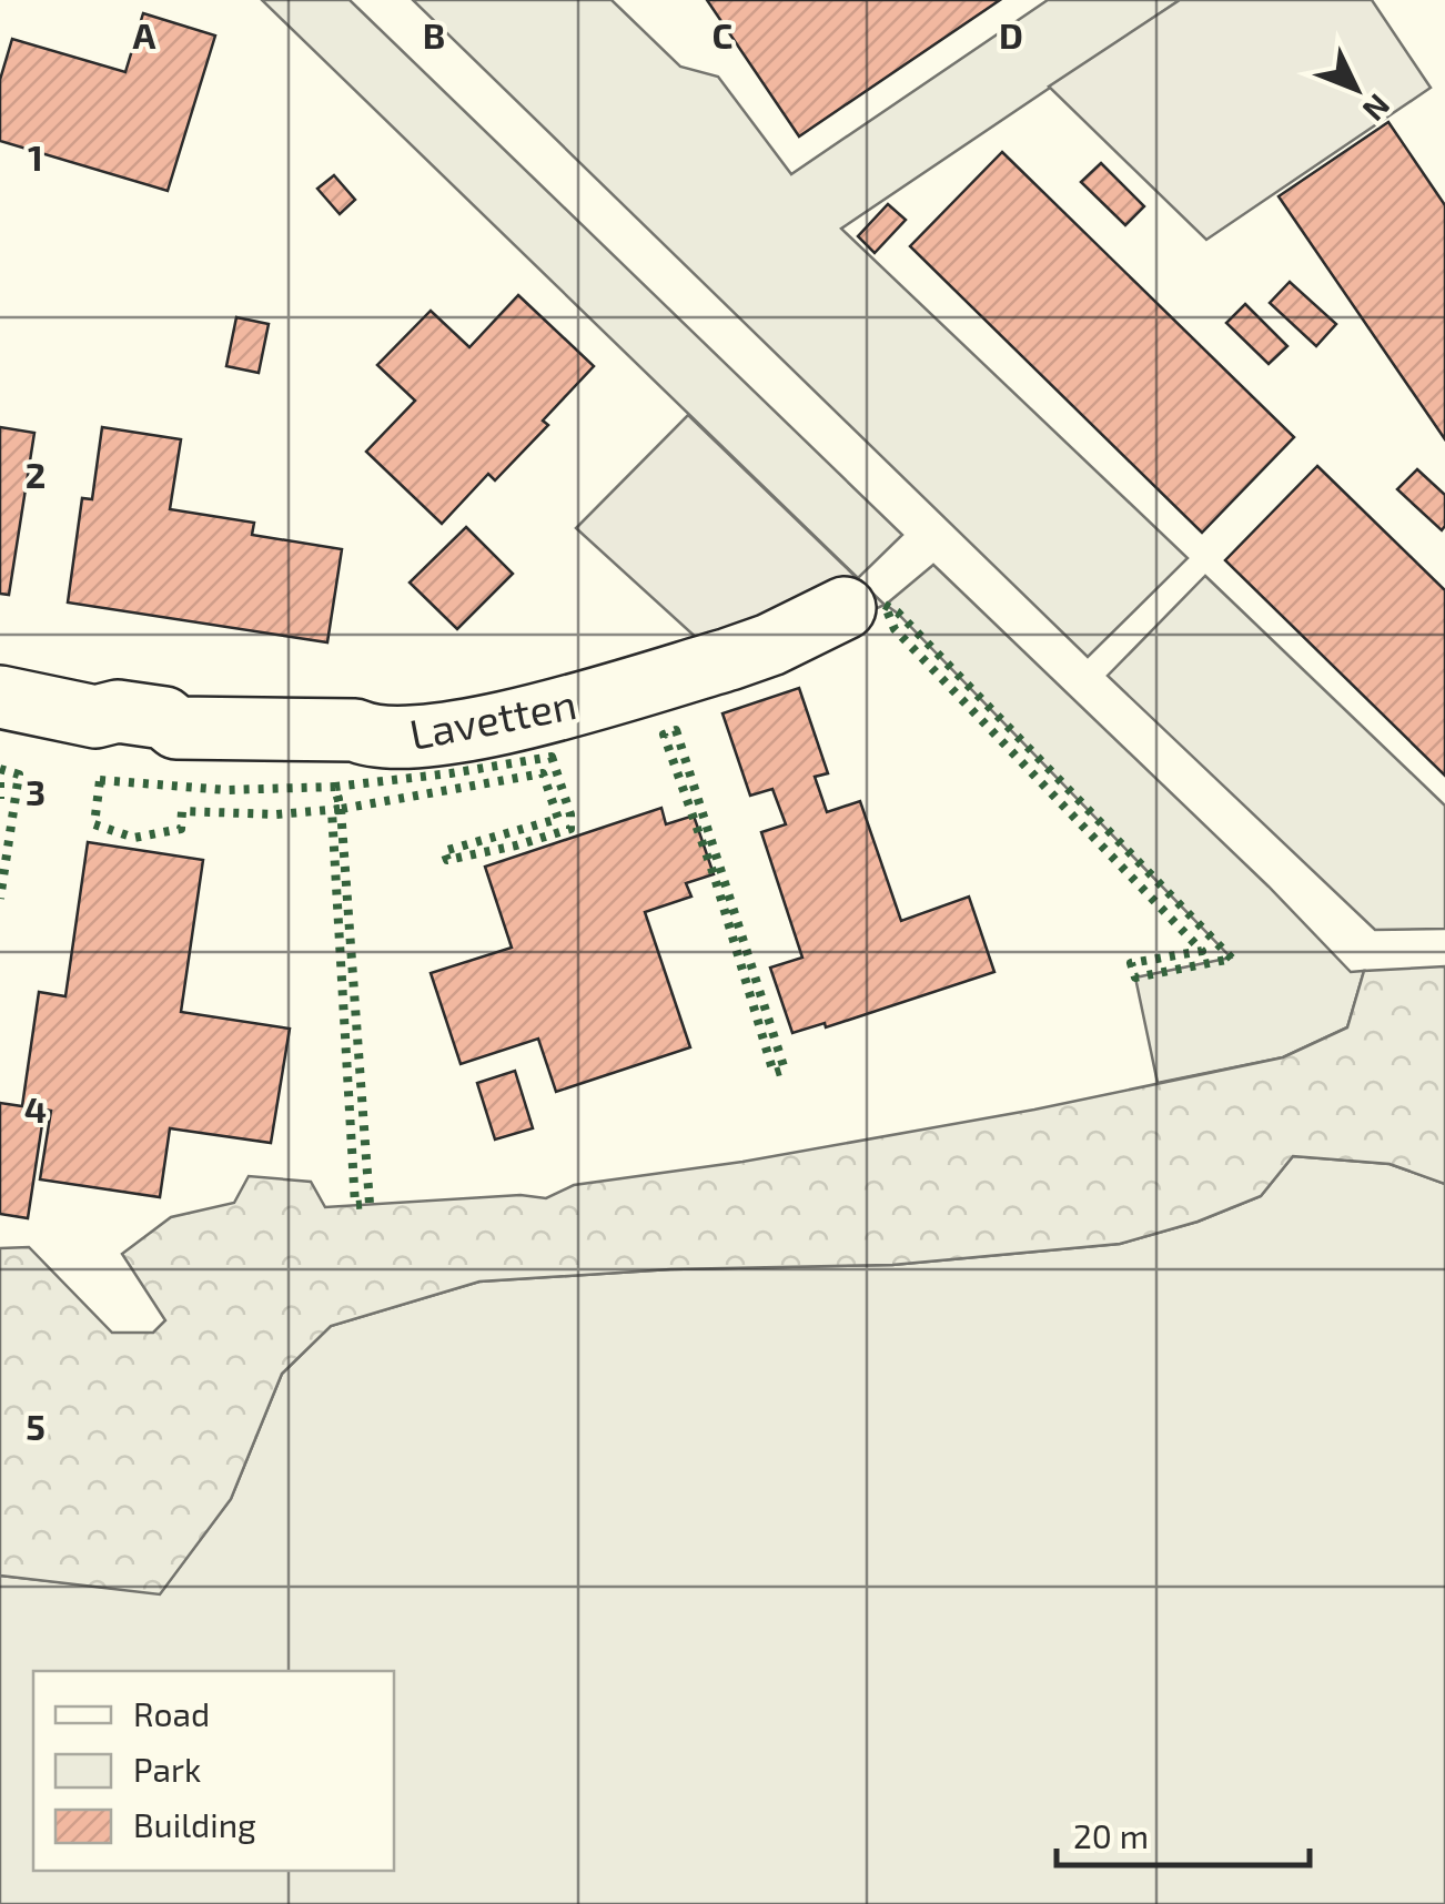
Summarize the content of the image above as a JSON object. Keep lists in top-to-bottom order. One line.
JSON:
{"streets":{"street":["Lavetten"]},"legend":["Road","Park","Building"],"scale_bar":"20 m","north":"bottom right","grid":{"columns":["A","B","C","D"],"rows":["1","2","3","4","5"]}}
